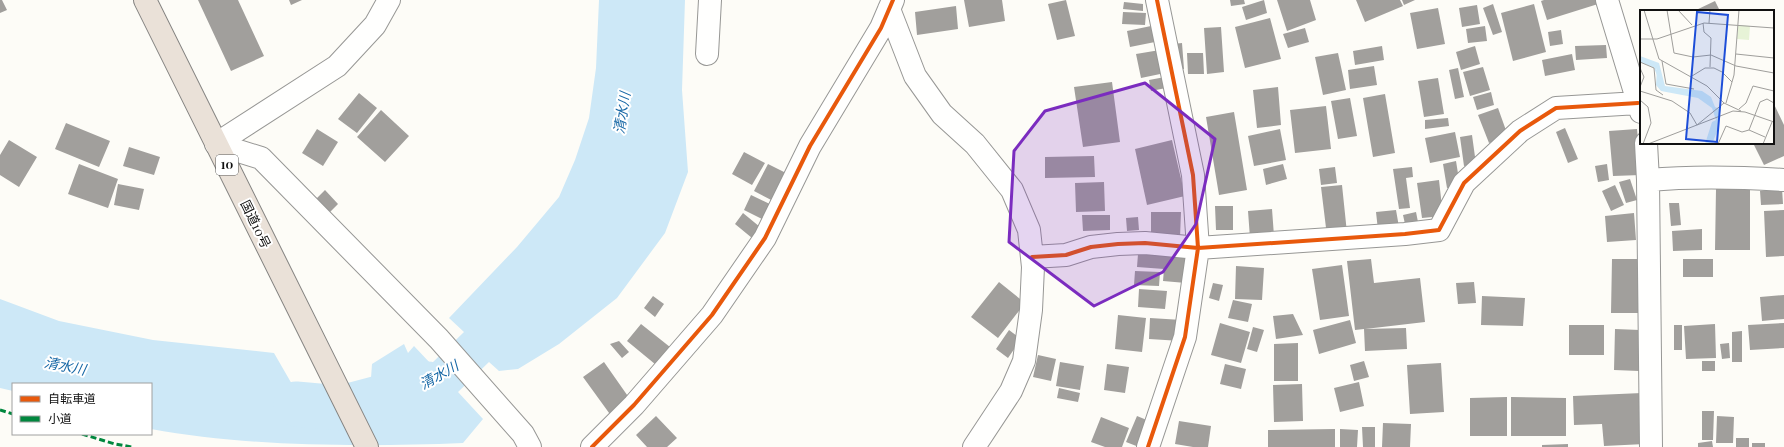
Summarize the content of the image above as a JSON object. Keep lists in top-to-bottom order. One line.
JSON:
{"streets":{"highway":["10","国道10号"]},"water":["清水川"],"legend":["自転車道","小道"]}
